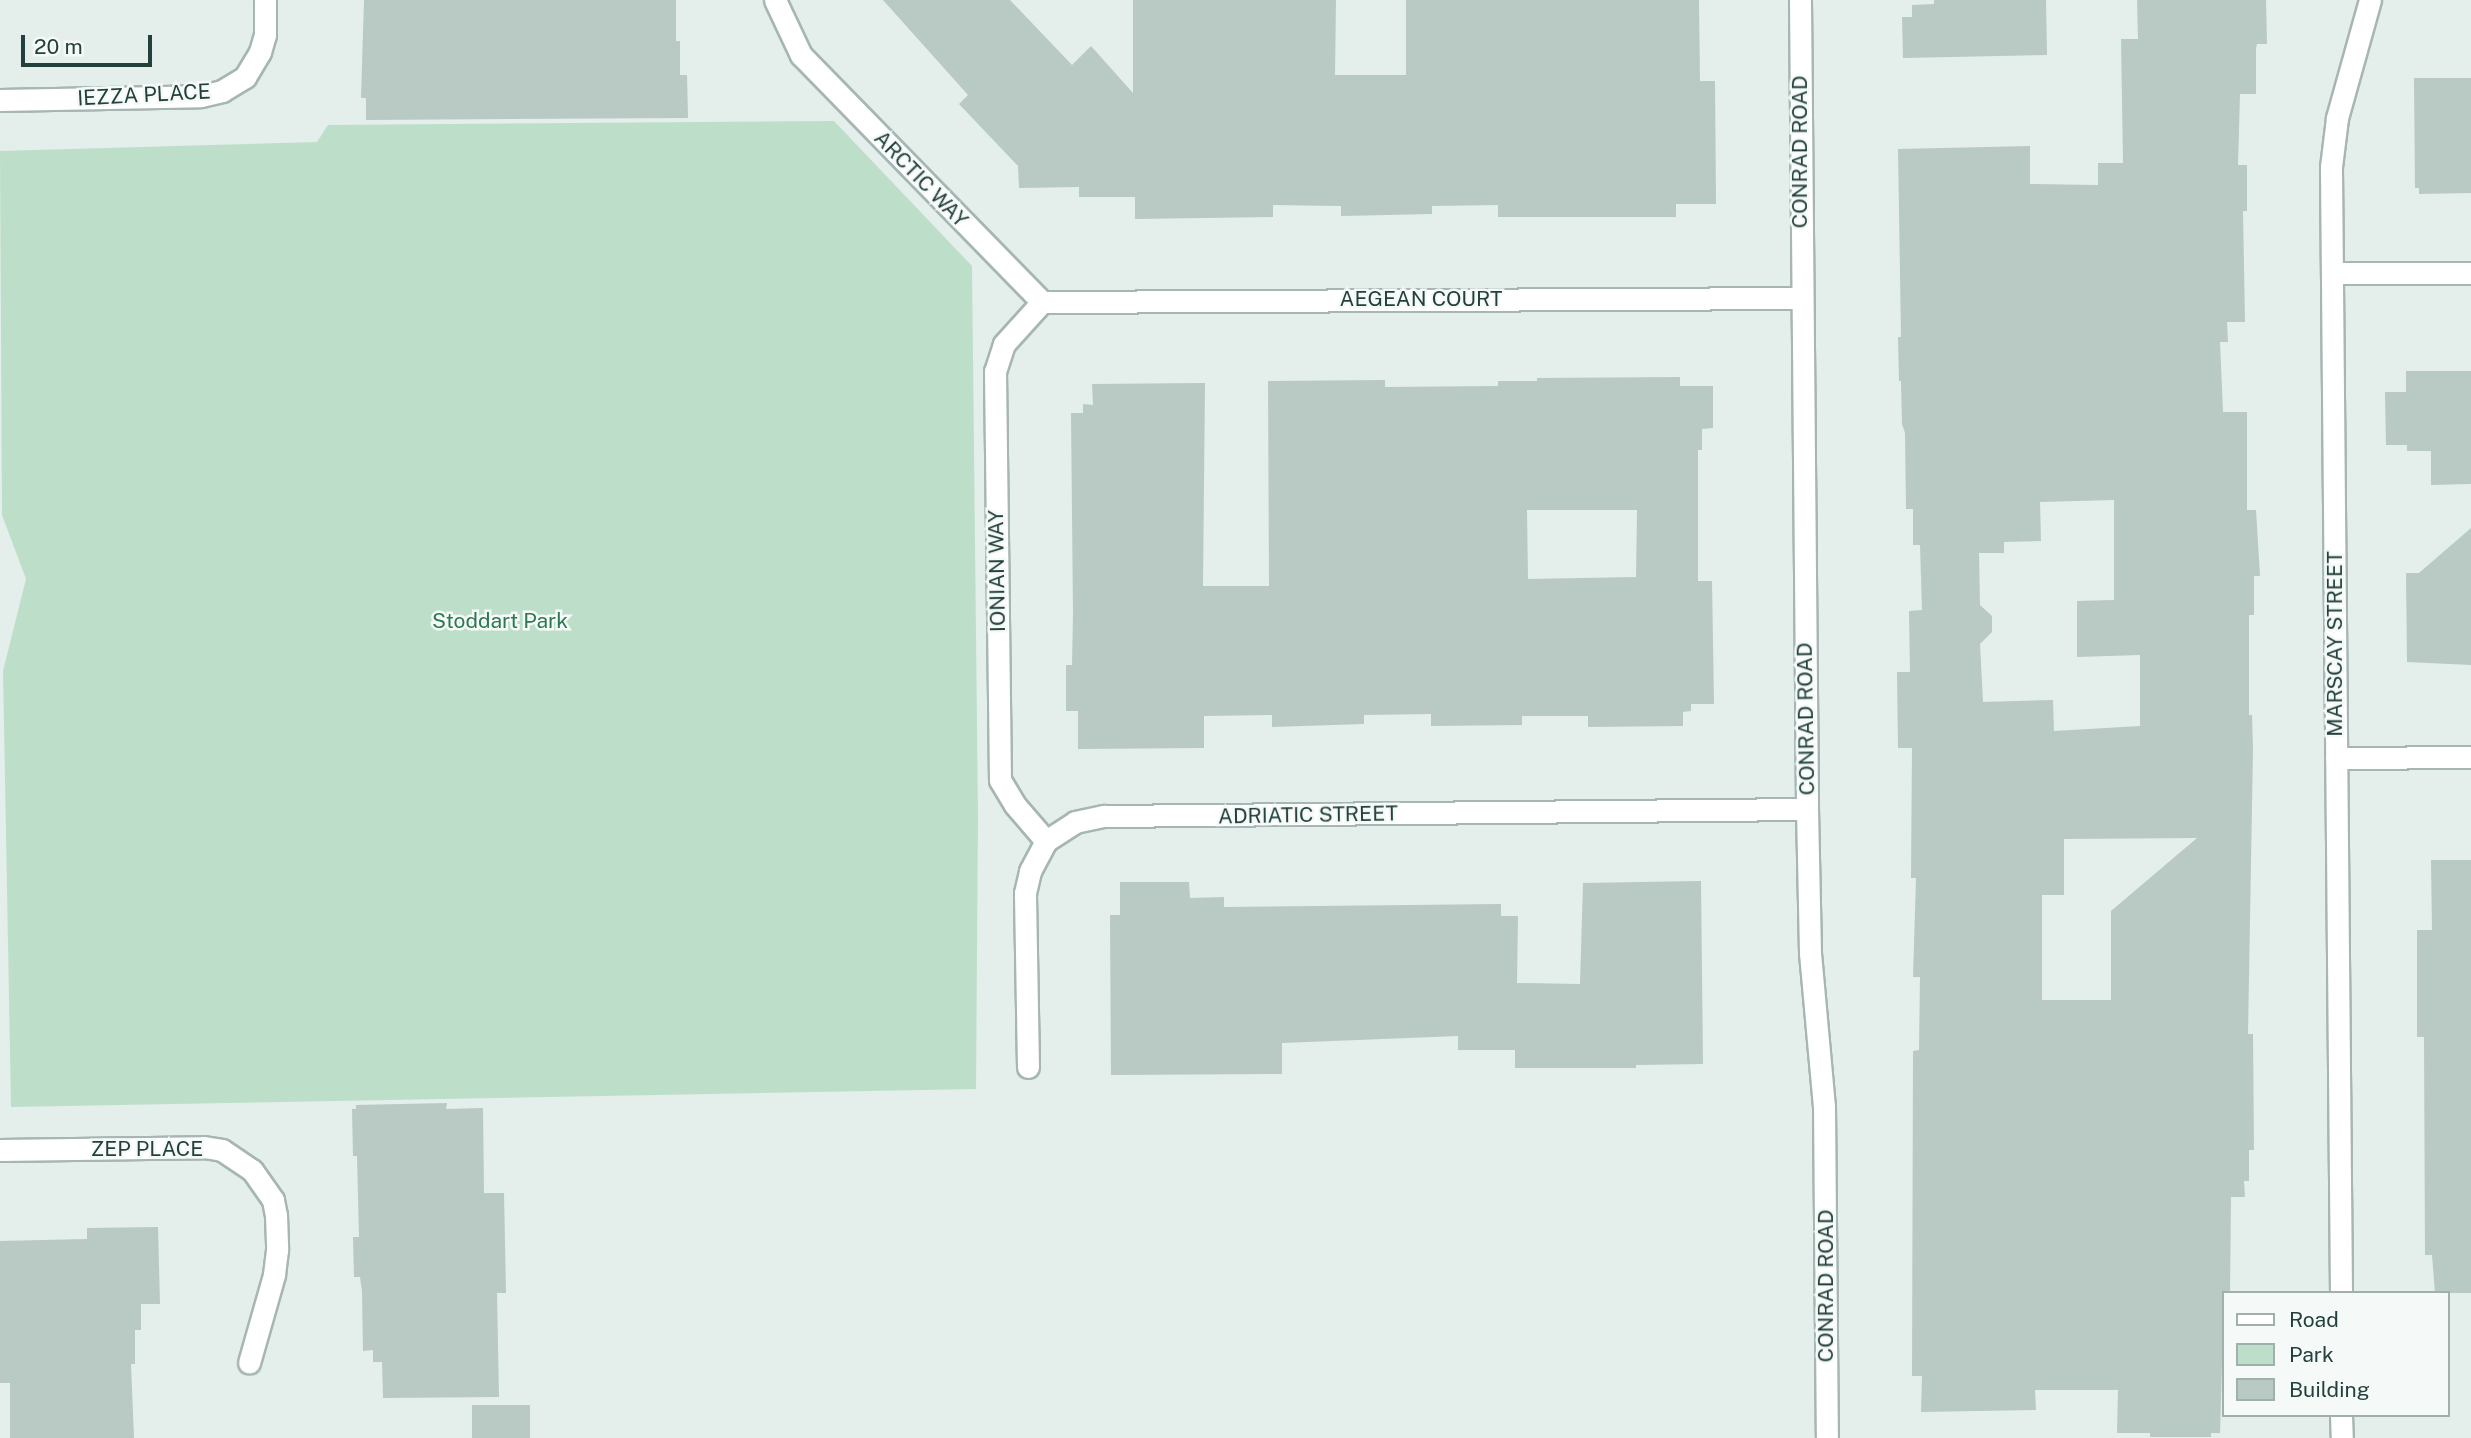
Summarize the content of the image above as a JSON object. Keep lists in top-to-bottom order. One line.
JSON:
{"streets":{"street":["IEZZA PLACE","CONRAD ROAD","ARCTIC WAY","AEGEAN COURT","IONIAN WAY","MARSCAY STREET","ADRIATIC STREET","ZEP PLACE"]},"crossings":[["CONRAD ROAD","AEGEAN COURT"],["CONRAD ROAD","ADRIATIC STREET"],["ARCTIC WAY","AEGEAN COURT"],["ARCTIC WAY","IONIAN WAY"],["AEGEAN COURT","IONIAN WAY"],["IONIAN WAY","ADRIATIC STREET"]],"parks":["Stoddart Park"],"legend":["Road","Park","Building"],"scale_bar":"20 m"}
